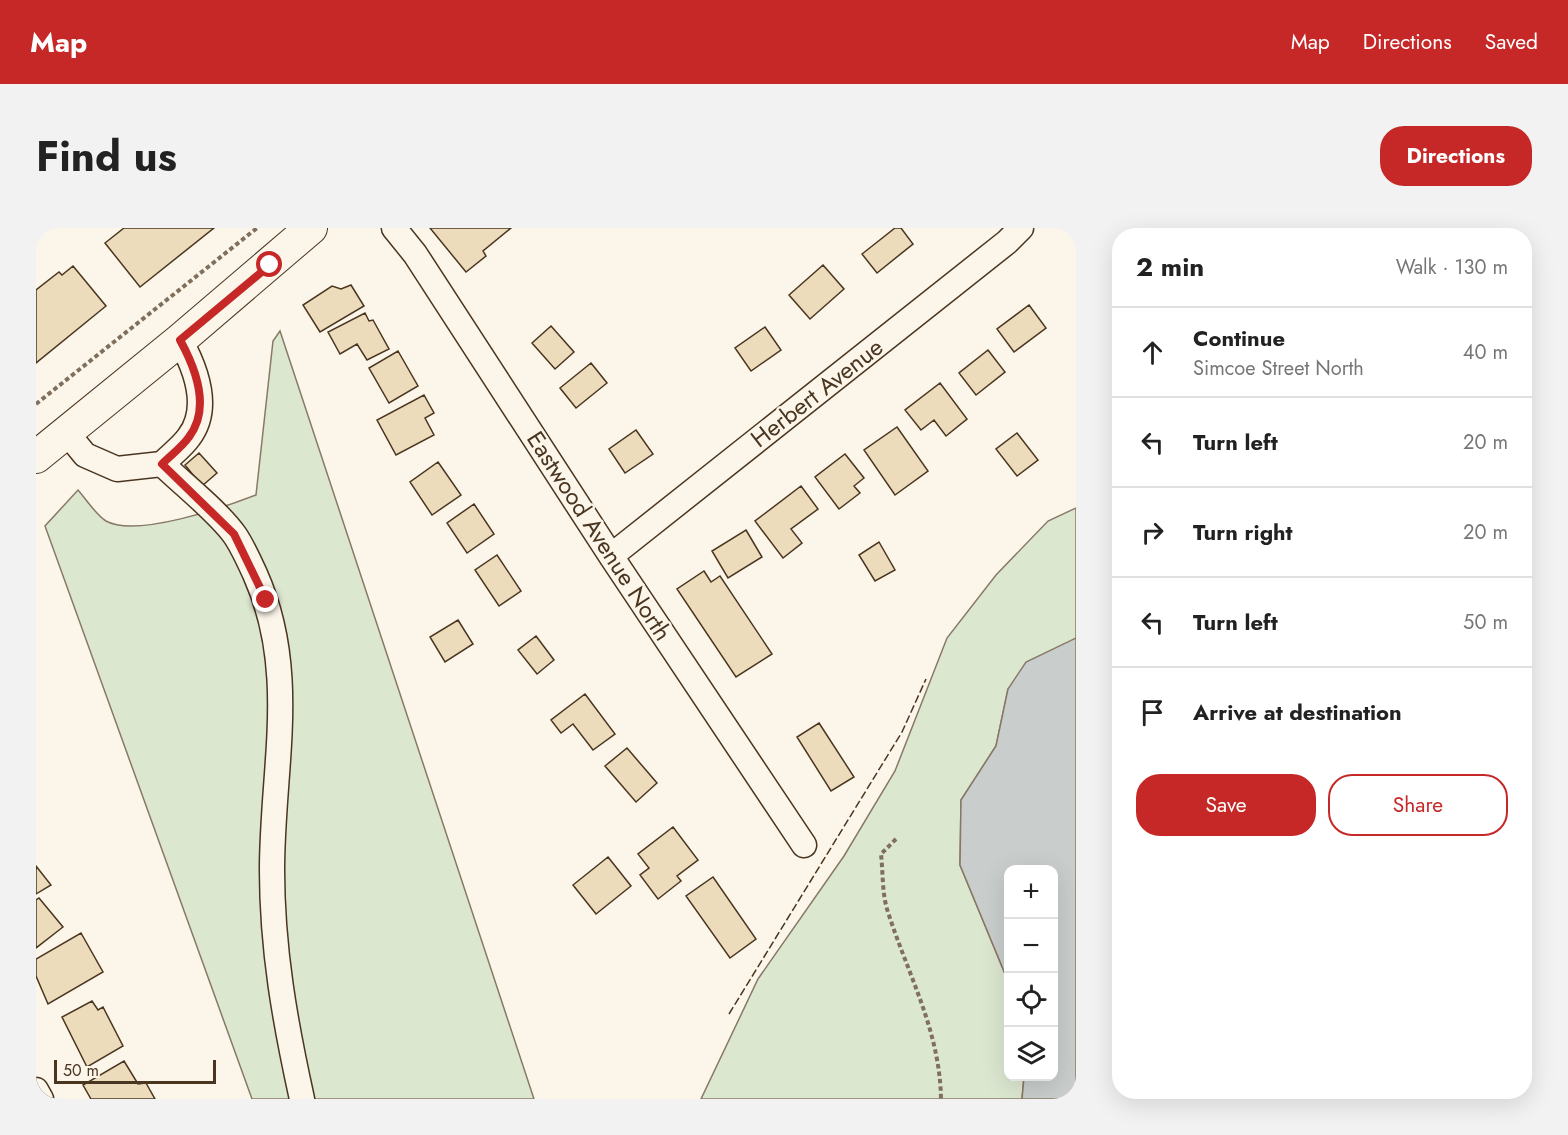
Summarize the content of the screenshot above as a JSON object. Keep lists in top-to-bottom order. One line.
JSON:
{"streets":{"street":["Herbert Avenue","Eastwood Avenue North"]},"crossings":[["Herbert Avenue","Eastwood Avenue North"]],"scale_bar":"50 m","page":{"header":"Map","nav":["Map","Directions","Saved"],"title":"Find us","buttons":["Directions",["Save","Share"]],"heading":["2 min","Walk · 130 m"],"list":[["Continue","Simcoe Street North","40 m"],["Turn left","20 m"],["Turn right","20 m"],["Turn left","50 m"],"Arrive at destination"],"map_buttons":["+","−"],"scale":"50 m"}}
